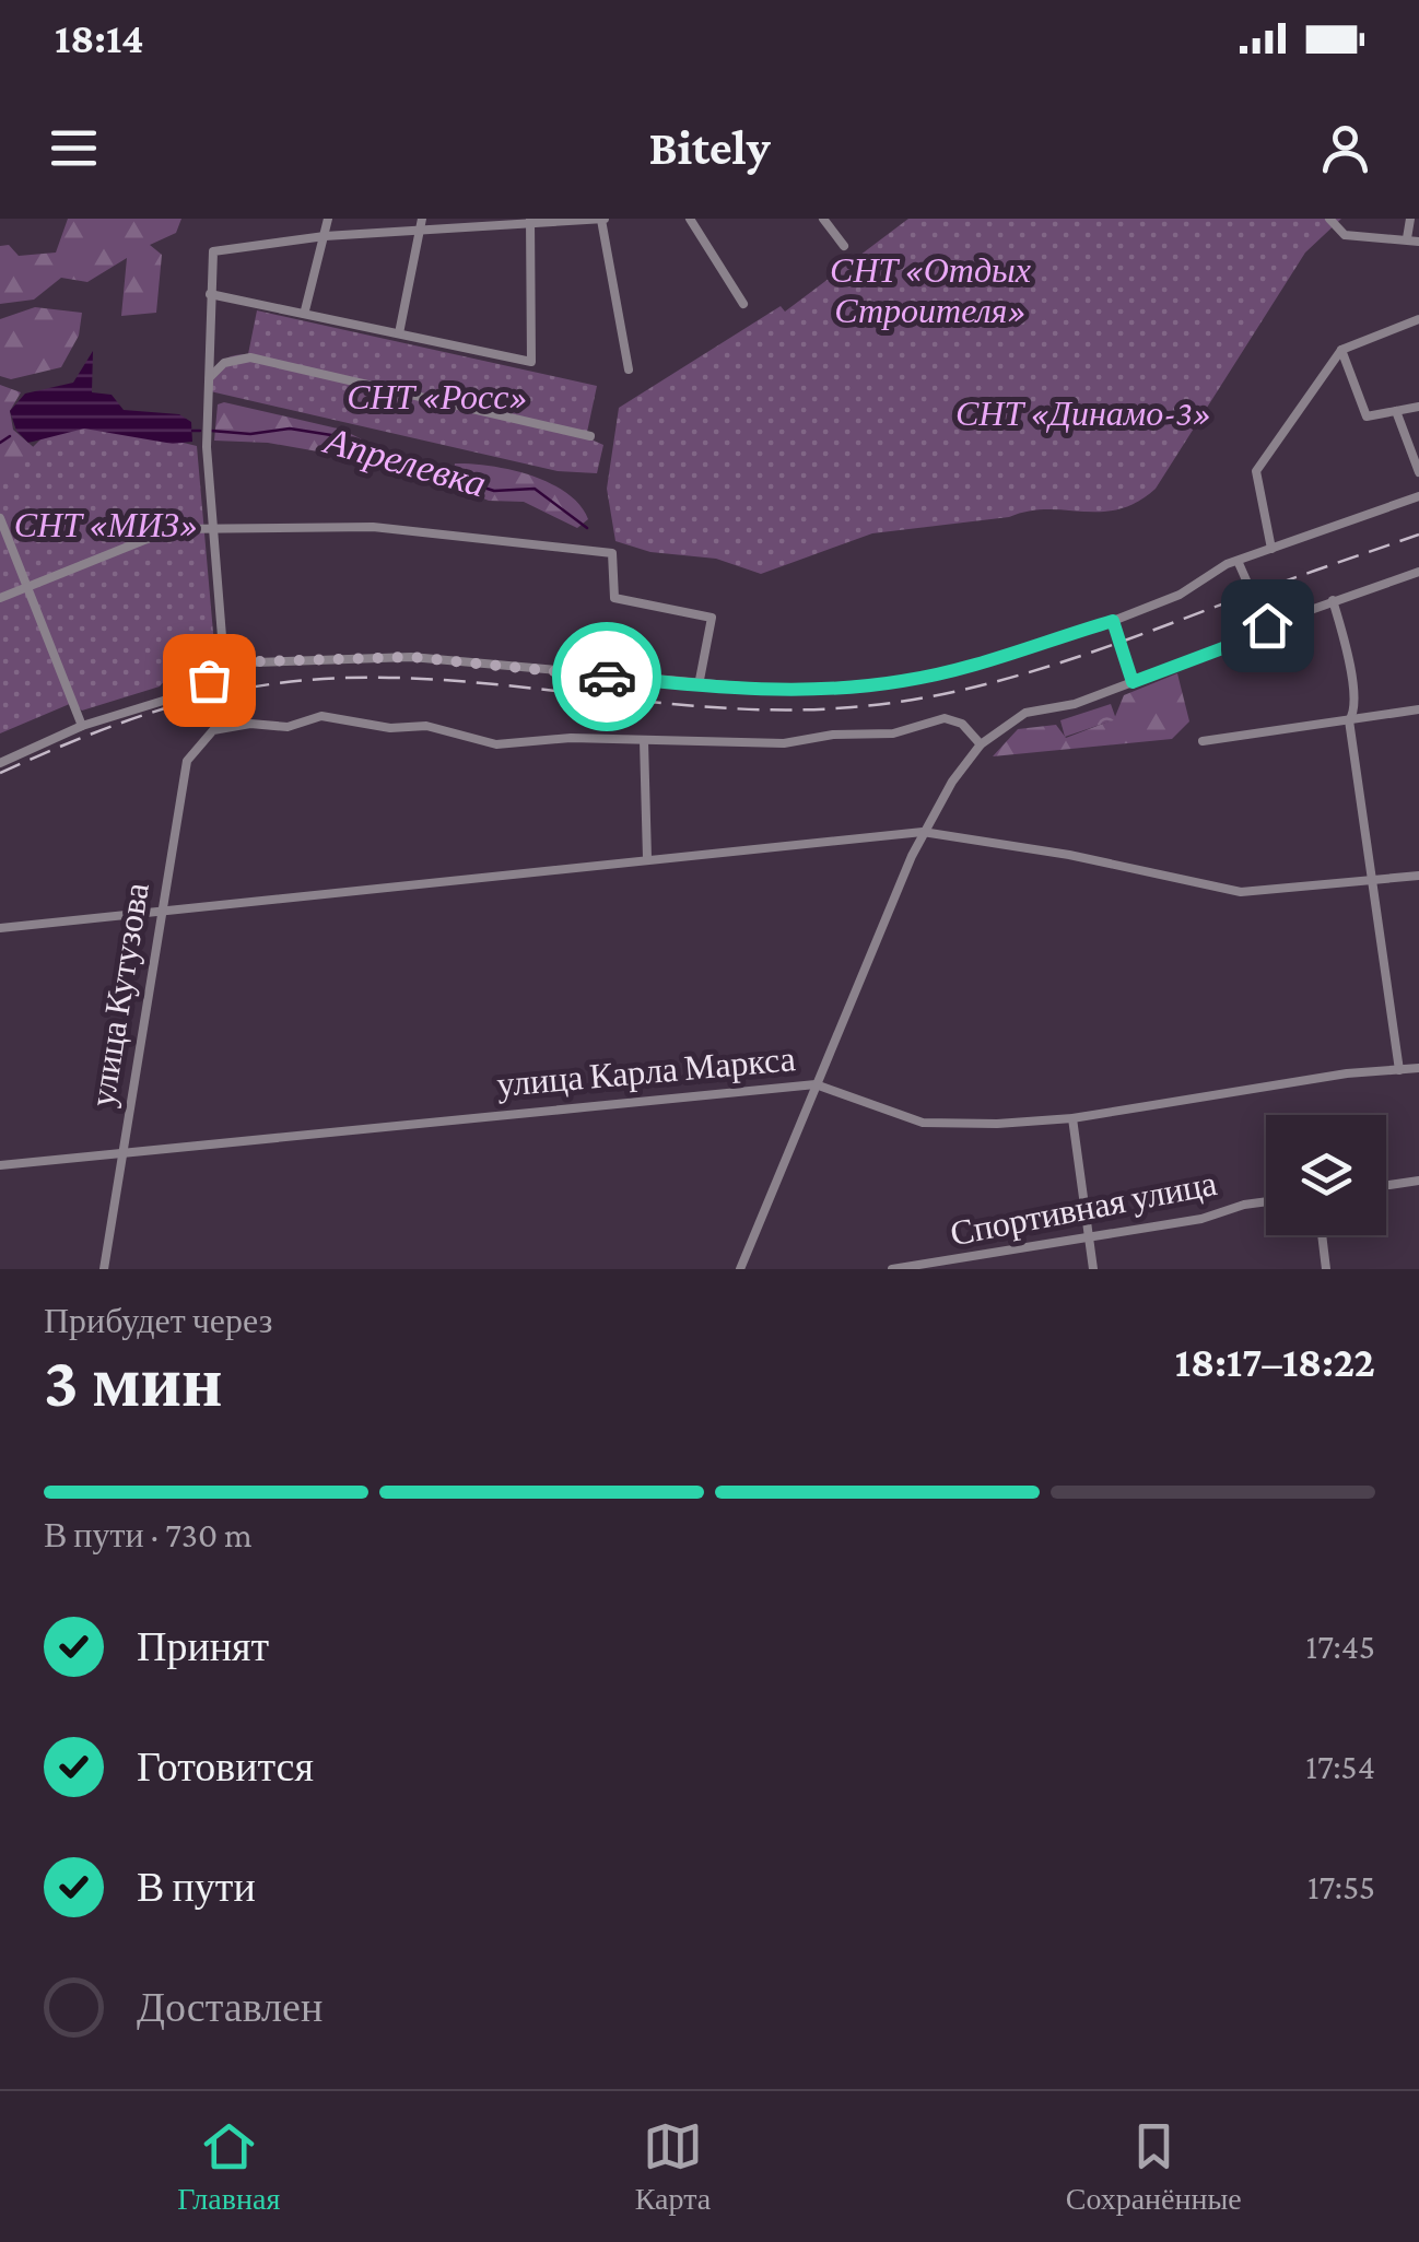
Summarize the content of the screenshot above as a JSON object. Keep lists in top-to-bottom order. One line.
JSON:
{"streets":{"street":["улица Кутузова","улица Карла Маркса","Спортивная улица"]},"crossings":[["улица Кутузова","улица Карла Маркса"]],"water":["Апрелевка"],"parks":["СНТ «Отдых Строителя»","СНТ «Росс»","СНТ «Динамо-3»","СНТ «МИЗ»"],"page":{"status":"18:14","header":"Bitely","heading":["3 мин","Прибудет через","18:17–18:22"],"bar":"В пути · 730 m","list":[["Принят","17:45"],["Готовится","17:54"],["В пути","17:55"],"Доставлен"],"tabs":["Главная","Карта","Сохранённые"]}}
